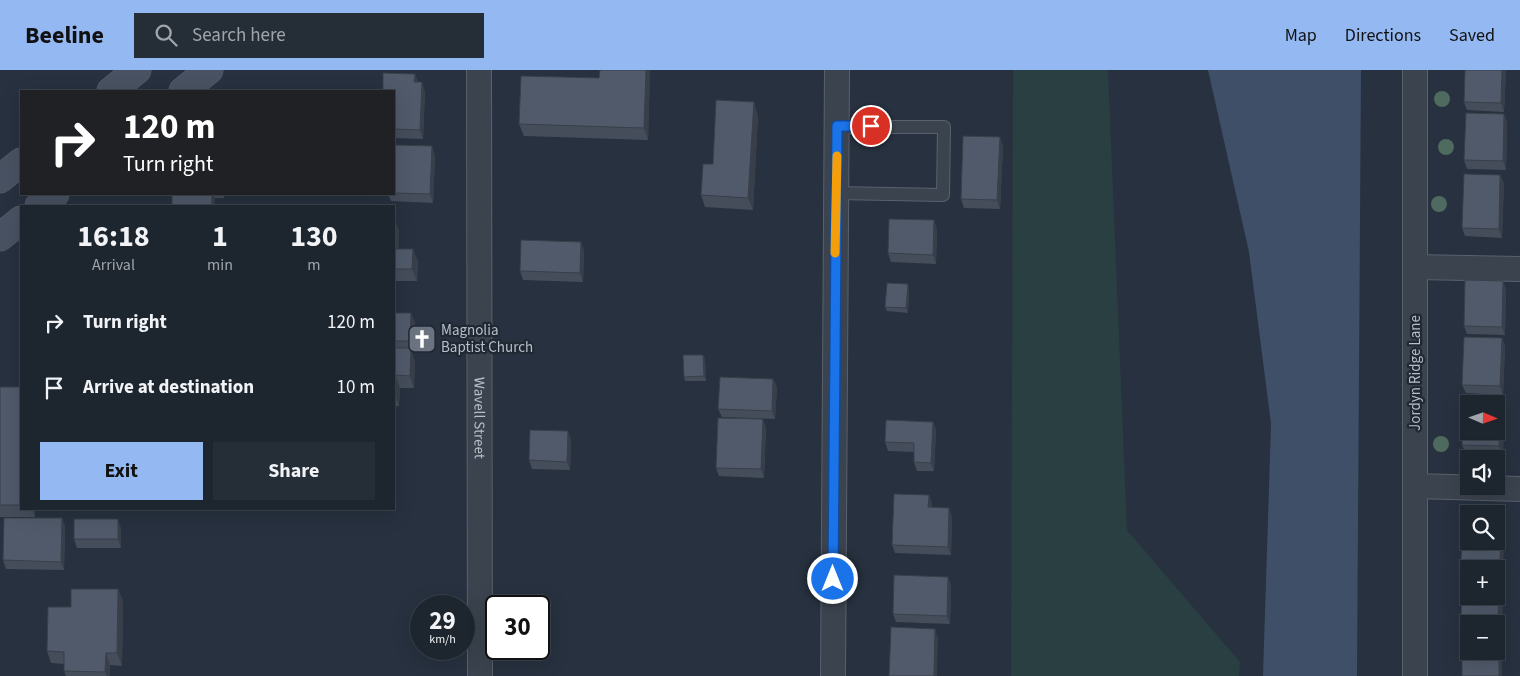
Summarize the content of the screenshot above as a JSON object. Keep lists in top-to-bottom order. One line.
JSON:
{"streets":{"street":["Jordyn Ridge Lane","Wavell Street"]},"places":{"church":["Magnolia Baptist Church"]},"north":"right","page":{"header":"Beeline","search":"Search here","nav":["Map","Directions","Saved"],"turn":["120 m","Turn right"],"eta":["16:18","Arrival","1","min","130","m"],"list":[{"name":"Turn right","value":"120 m"},{"name":"Arrive at destination","value":"10 m"}],"map_buttons":["+","−"],"buttons":["Exit","Share"],"speed":"29 km/h","limit":"30"}}
